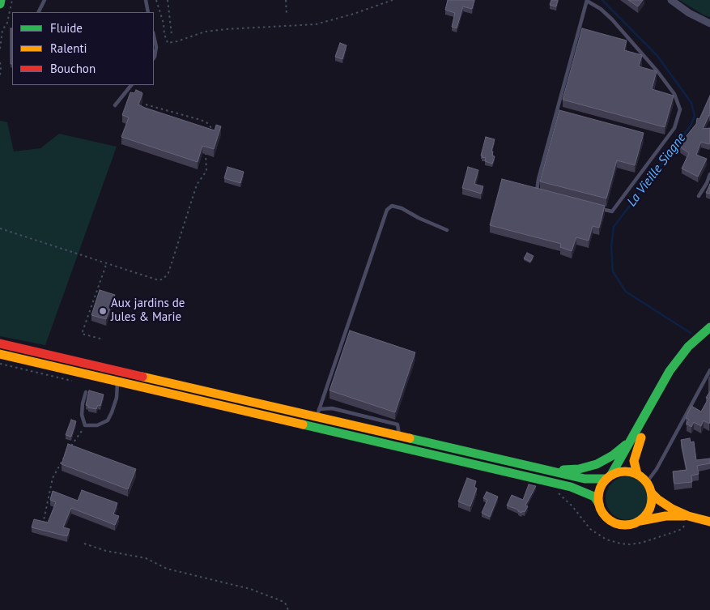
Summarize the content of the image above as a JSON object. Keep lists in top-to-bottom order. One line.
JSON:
{"water":["La Vieille Siagne"],"places":["Aux jardins de Jules & Marie"],"legend":["Fluide","Ralenti","Bouchon"]}
